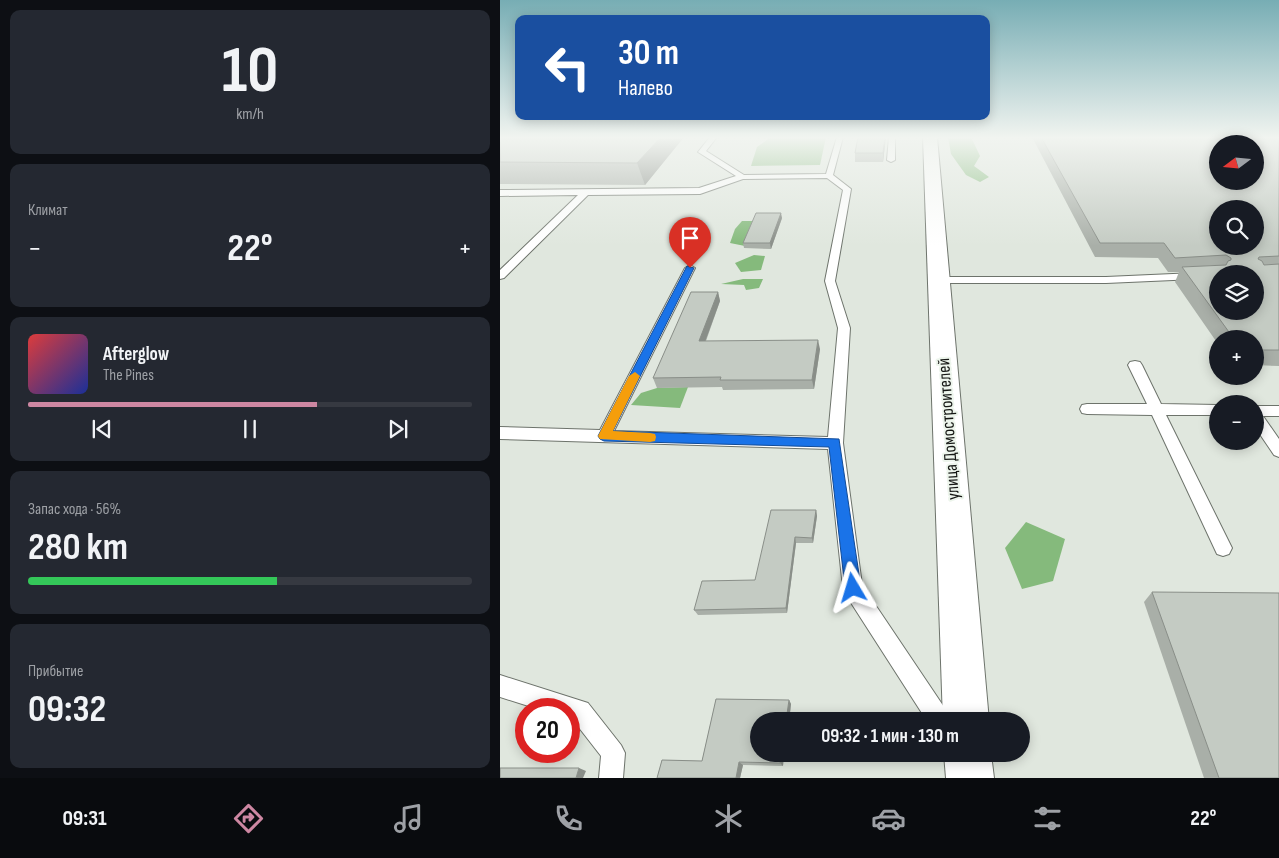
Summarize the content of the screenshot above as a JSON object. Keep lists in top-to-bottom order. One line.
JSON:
{"streets":{"street":["улица Домостроителей"]},"north":"left","page":{"tile":[["10","km/h"],"Климат",["Запас хода · 56%","280 km"],["Прибытие","09:32"]],"turn":["30 m","Налево"],"map_buttons":["+","−"],"heat":["−","22°","+"],"song":["Afterglow","The Pines"],"limit":"20","trip":"09:32 · 1 мин · 130 m","tabs":["09:31","22°"]}}
